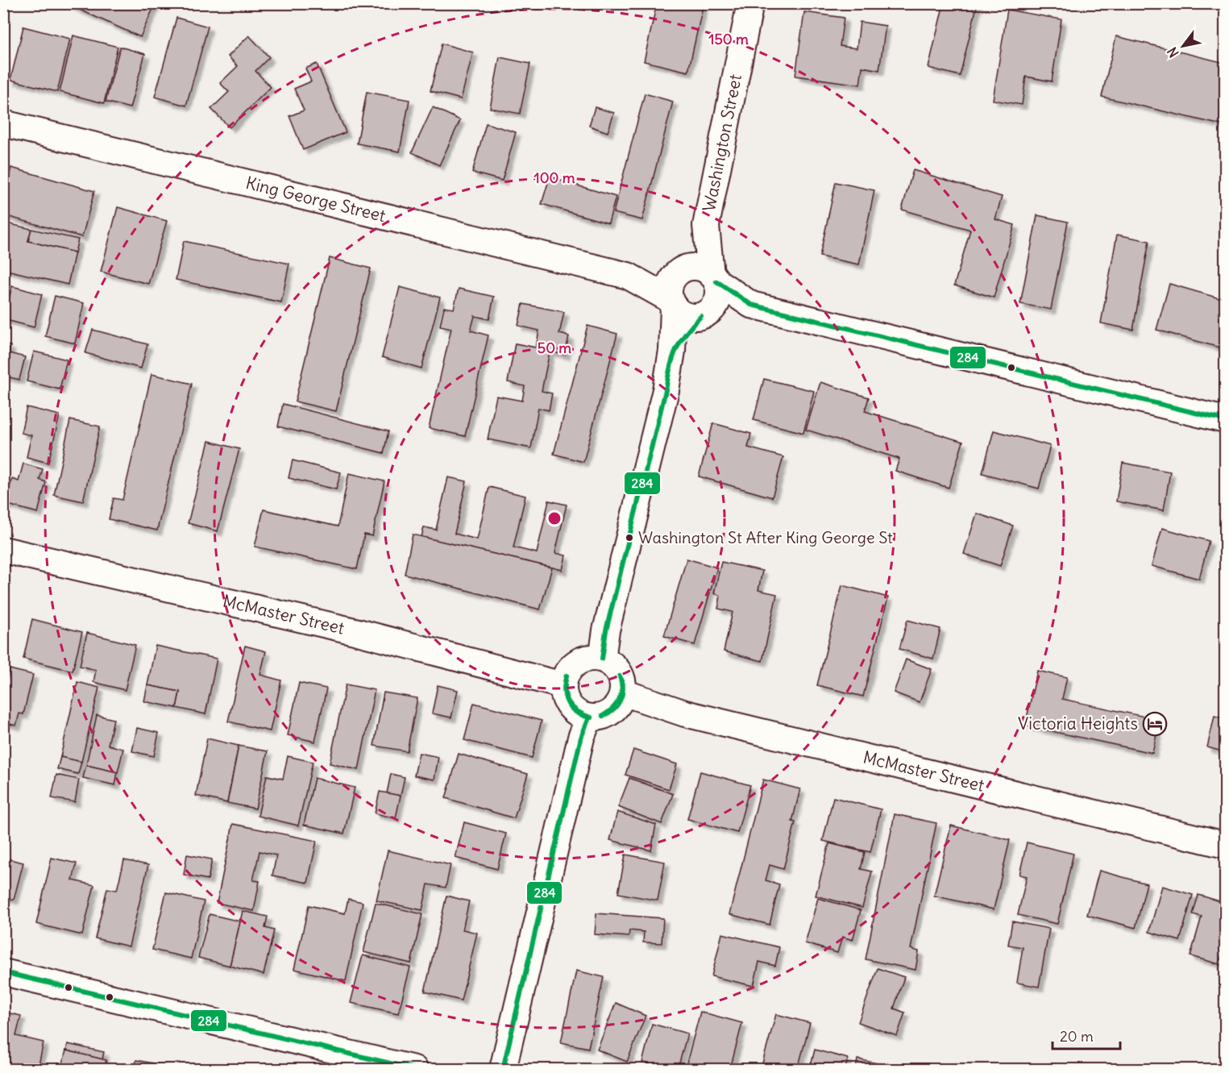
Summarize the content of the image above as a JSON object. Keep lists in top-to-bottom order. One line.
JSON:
{"streets":{"street":["Washington Street","King George Street","McMaster Street"]},"crossings":[["Washington Street","King George Street"]],"places":{"other":["Washington St After King George St"],"hotel":["Victoria Heights"]},"lines":["transit line 284"],"scale_bar":"20 m","north":"bottom left","rings":["150 m","100 m","50 m"]}
